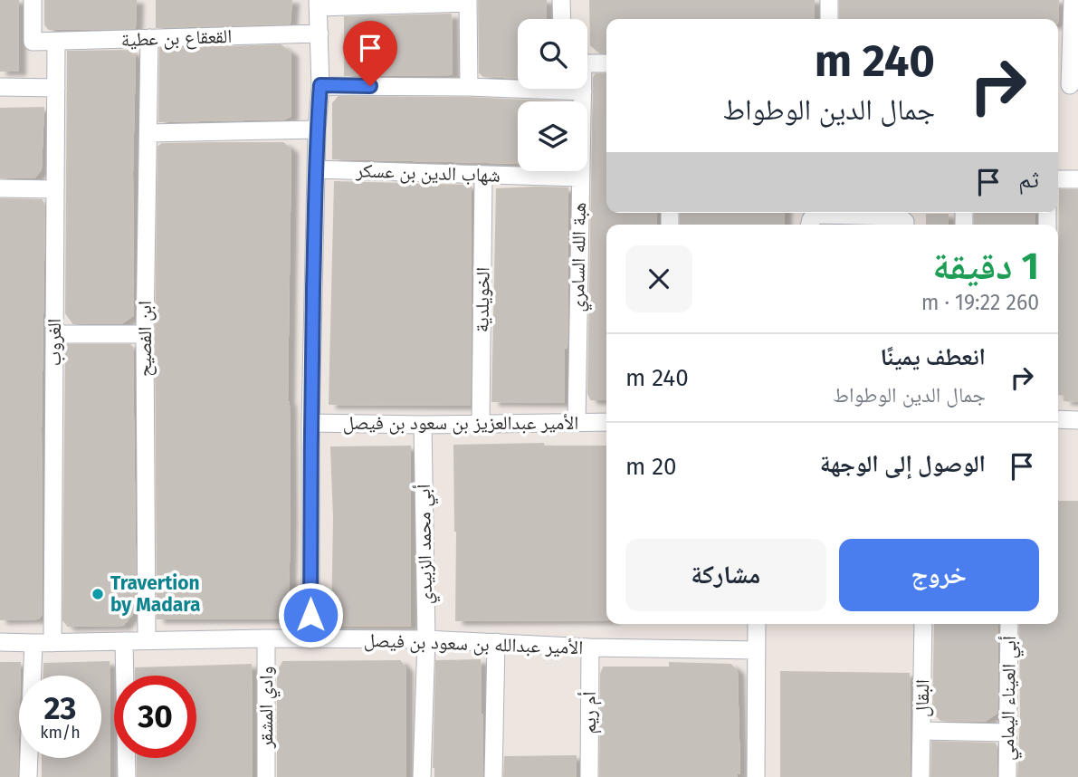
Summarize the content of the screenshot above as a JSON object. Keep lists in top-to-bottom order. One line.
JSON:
{"streets":{"street":["القعقاع بن عطية","شهاب الدين بن عسكر","هبة الله السامري","الخويلدية","ابن الفصيح","الغروب","الأمير عبدالعزيز بن سعود بن فيصل","أبي محمد الزبيدي","الأمير عبدالله بن سعود بن فيصل","البقال","أبي العيناء اليمامي","وادي المشقر","أم ريم"]},"crossings":[["القعقاع بن عطية","ابن الفصيح"],["القعقاع بن عطية","الغروب"],["شهاب الدين بن عسكر","هبة الله السامري"],["شهاب الدين بن عسكر","الخويلدية"],["هبة الله السامري","الأمير عبدالعزيز بن سعود بن فيصل"],["الخويلدية","الأمير عبدالعزيز بن سعود بن فيصل"],["ابن الفصيح","الأمير عبدالله بن سعود بن فيصل"],["الغروب","الأمير عبدالله بن سعود بن فيصل"],["الأمير عبدالعزيز بن سعود بن فيصل","أبي محمد الزبيدي"],["أبي محمد الزبيدي","الأمير عبدالله بن سعود بن فيصل"],["الأمير عبدالله بن سعود بن فيصل","وادي المشقر"],["الأمير عبدالله بن سعود بن فيصل","أم ريم"]],"places":["Travertion by Madara"],"page":{"turn":["240 m","جمال الدين الوطواط"],"then":"ثم","heading":["1 دقيقة","260 m · 19:22"],"list":[{"name":"انعطف يمينًا","note":"جمال الدين الوطواط","value":"240 m"},{"name":"الوصول إلى الوجهة","value":"20 m"}],"buttons":["خروج","مشاركة"],"speed":"23 km/h","limit":"30"}}
